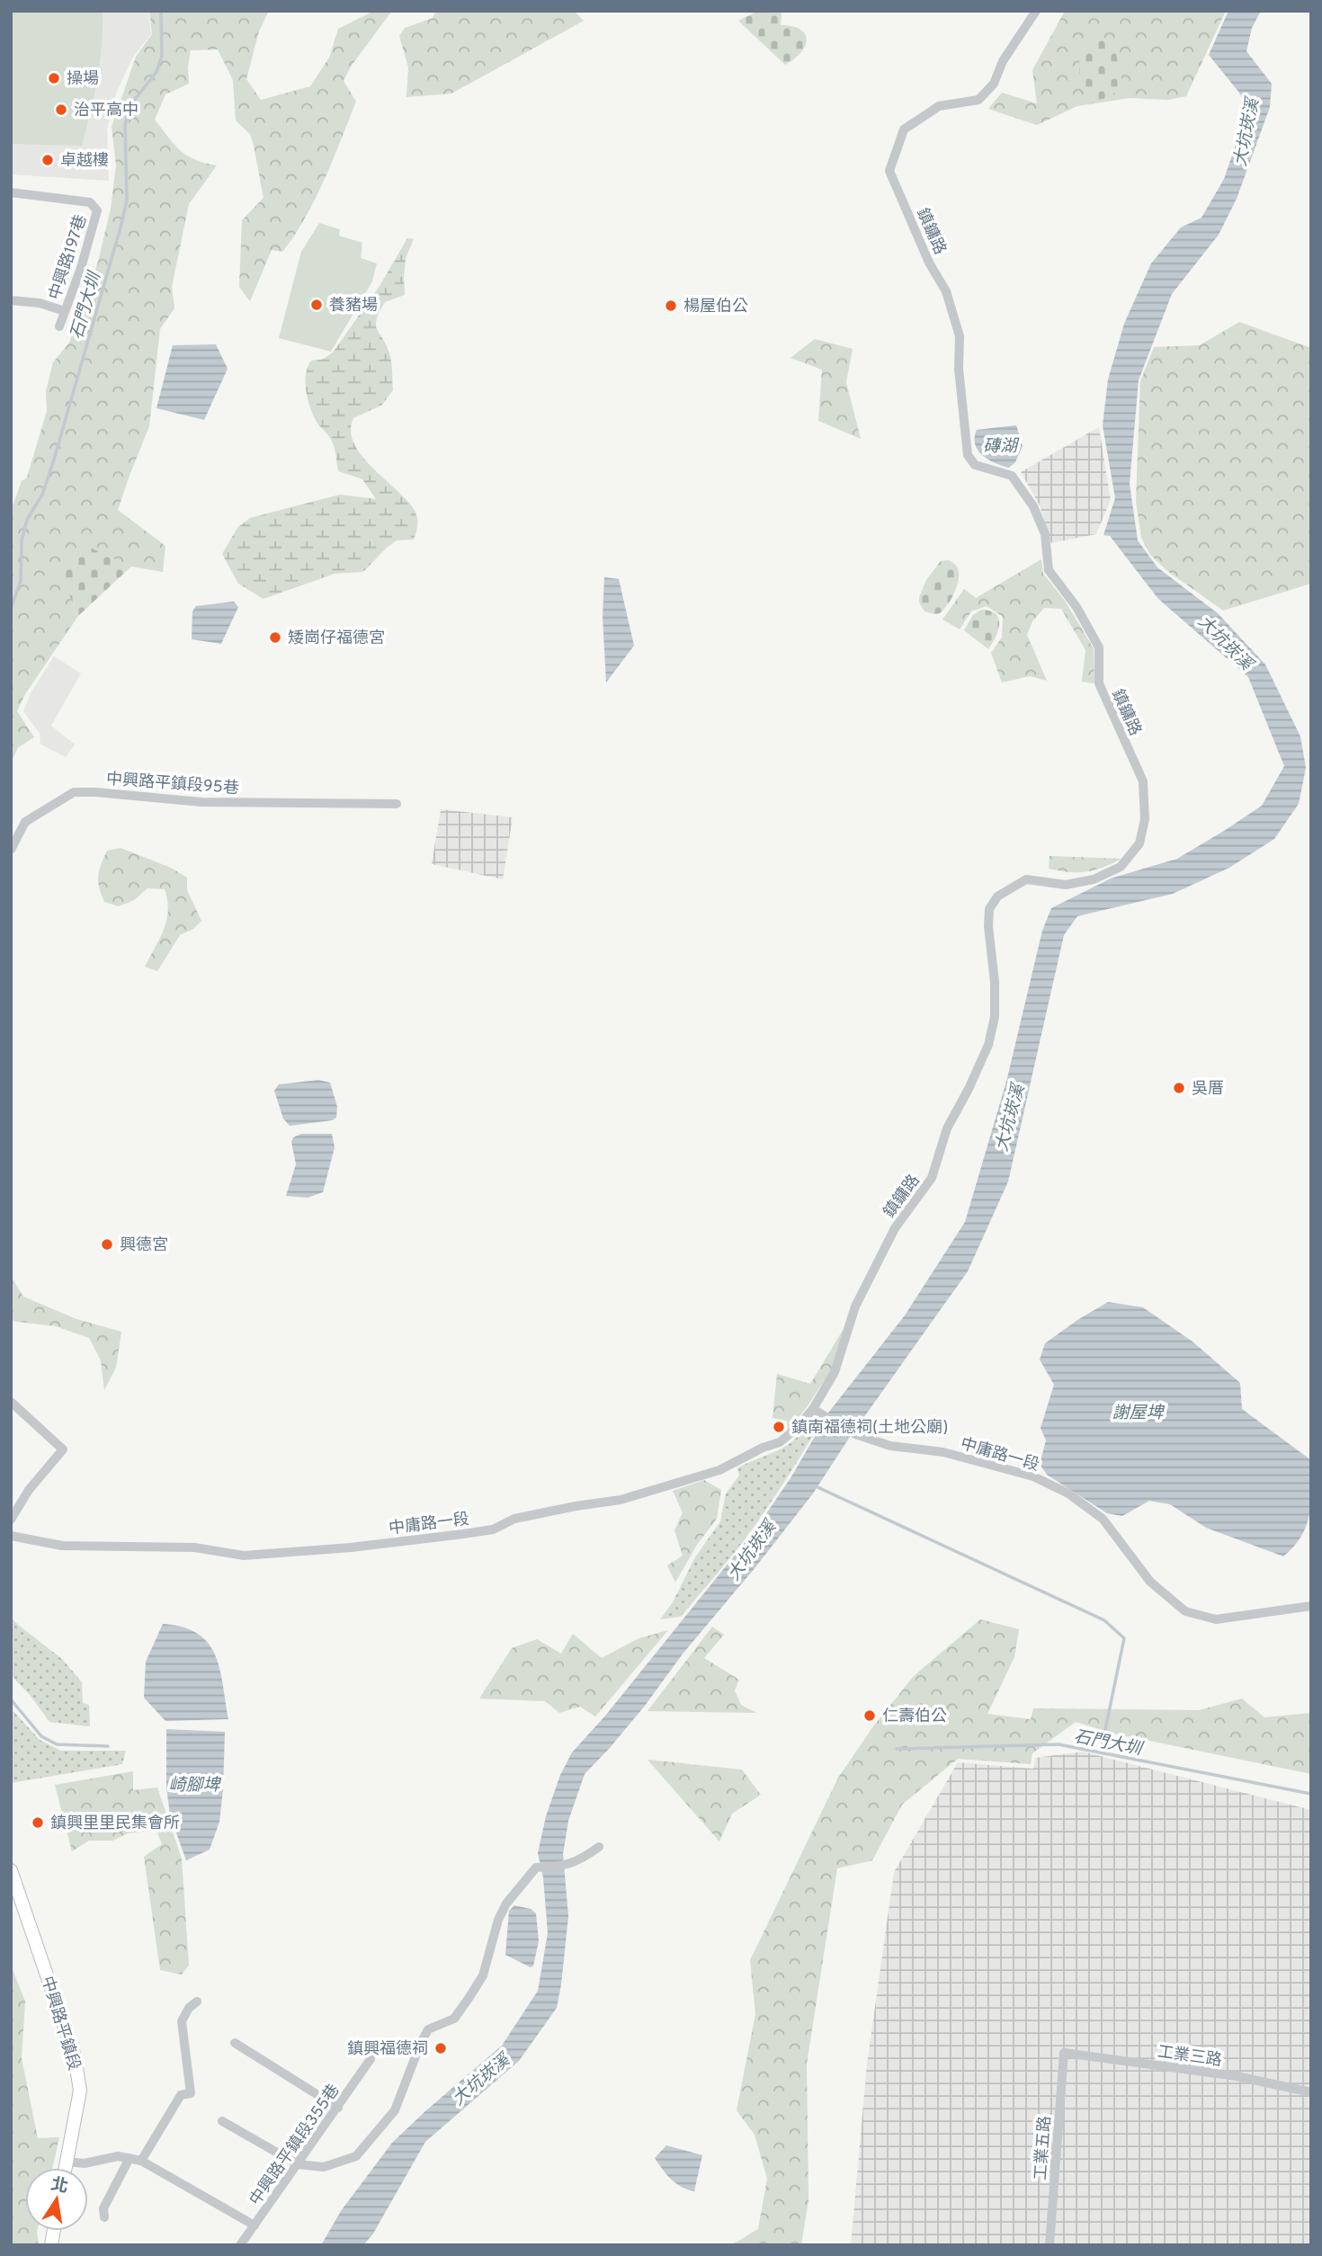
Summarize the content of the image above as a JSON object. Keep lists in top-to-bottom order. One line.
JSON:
{"streets":{"street":["鎮鏞路","中興路197巷","中興路平鎮段95巷","中庸路一段","中興路平鎮段","工業三路","中興路平鎮段355巷","工業五路"]},"crossings":[["鎮鏞路","中庸路一段"],["工業三路","工業五路"]],"water":["大坑崁溪","石門大圳","磚湖","謝屋埤","崎腳埤"],"places":["操場","治平高中","卓越樓","養豬場","楊屋伯公","矮崗仔福德宮","吳厝","興德宮","鎮南福德祠(土地公廟)","仁壽伯公","鎮興里里民集會所","鎮興福德祠"],"north":"top"}
